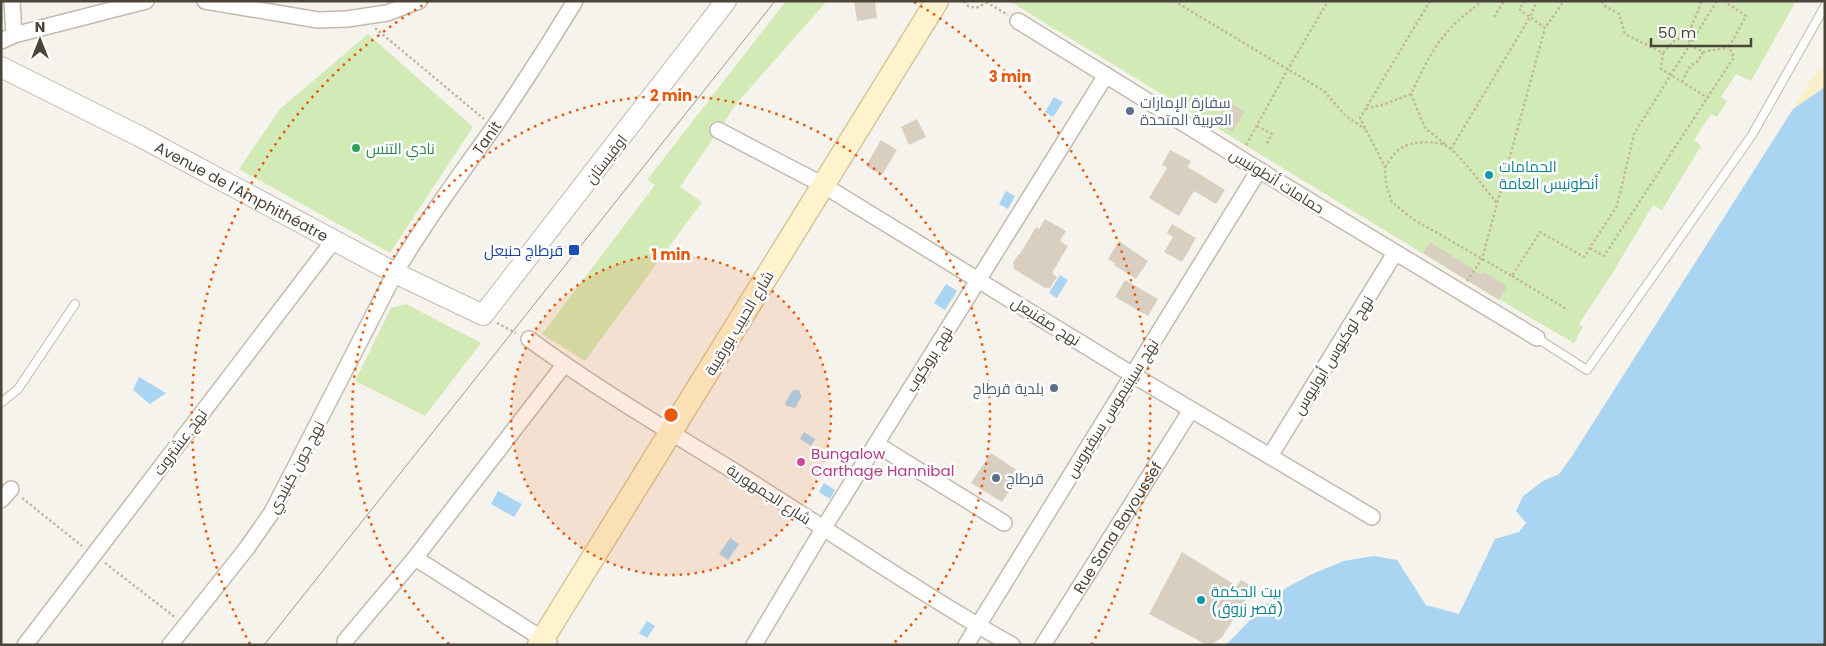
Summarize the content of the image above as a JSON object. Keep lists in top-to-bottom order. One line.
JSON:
{"streets":{"main road":["شارع الحبيب بورقيبة"],"street":["Tanit","اوقيستان","حمامات أنطونيس","Avenue de l'Amphithéatre","نهج صفنبعل","نهج لوكيوس أبوليوس","نهج بروكوب","نهج سيبتيموس سيفيروس","نهج عشتروت","نهج جون كينيدي","شارع الجمهورية","Rue Sana Bayoussef"]},"crossings":[["Tanit","Avenue de l'Amphithéatre"],["Tanit","نهج جون كينيدي"],["اوقيستان","Avenue de l'Amphithéatre"],["حمامات أنطونيس","نهج لوكيوس أبوليوس"],["حمامات أنطونيس","نهج بروكوب"],["حمامات أنطونيس","نهج سيبتيموس سيفيروس"],["Avenue de l'Amphithéatre","نهج عشتروت"],["Avenue de l'Amphithéatre","نهج جون كينيدي"],["نهج صفنبعل","شارع الحبيب بورقيبة"],["نهج صفنبعل","نهج لوكيوس أبوليوس"],["نهج صفنبعل","نهج بروكوب"],["نهج صفنبعل","نهج سيبتيموس سيفيروس"],["نهج صفنبعل","Rue Sana Bayoussef"],["شارع الحبيب بورقيبة","شارع الجمهورية"],["نهج بروكوب","شارع الجمهورية"],["نهج سيبتيموس سيفيروس","شارع الجمهورية"]],"places":{"other":["سفارة الإمارات العربية المتحدة","نادي التنس","الحمامات أنطونيس العامة","بلدية قرطاج","Bungalow Carthage Hannibal","قرطاج","بيت الحكمة (قصر زروق)"],"transit":["قرطاج حنبعل"]},"scale_bar":"50 m","north":"top","rings":["3 min","2 min","1 min"]}
